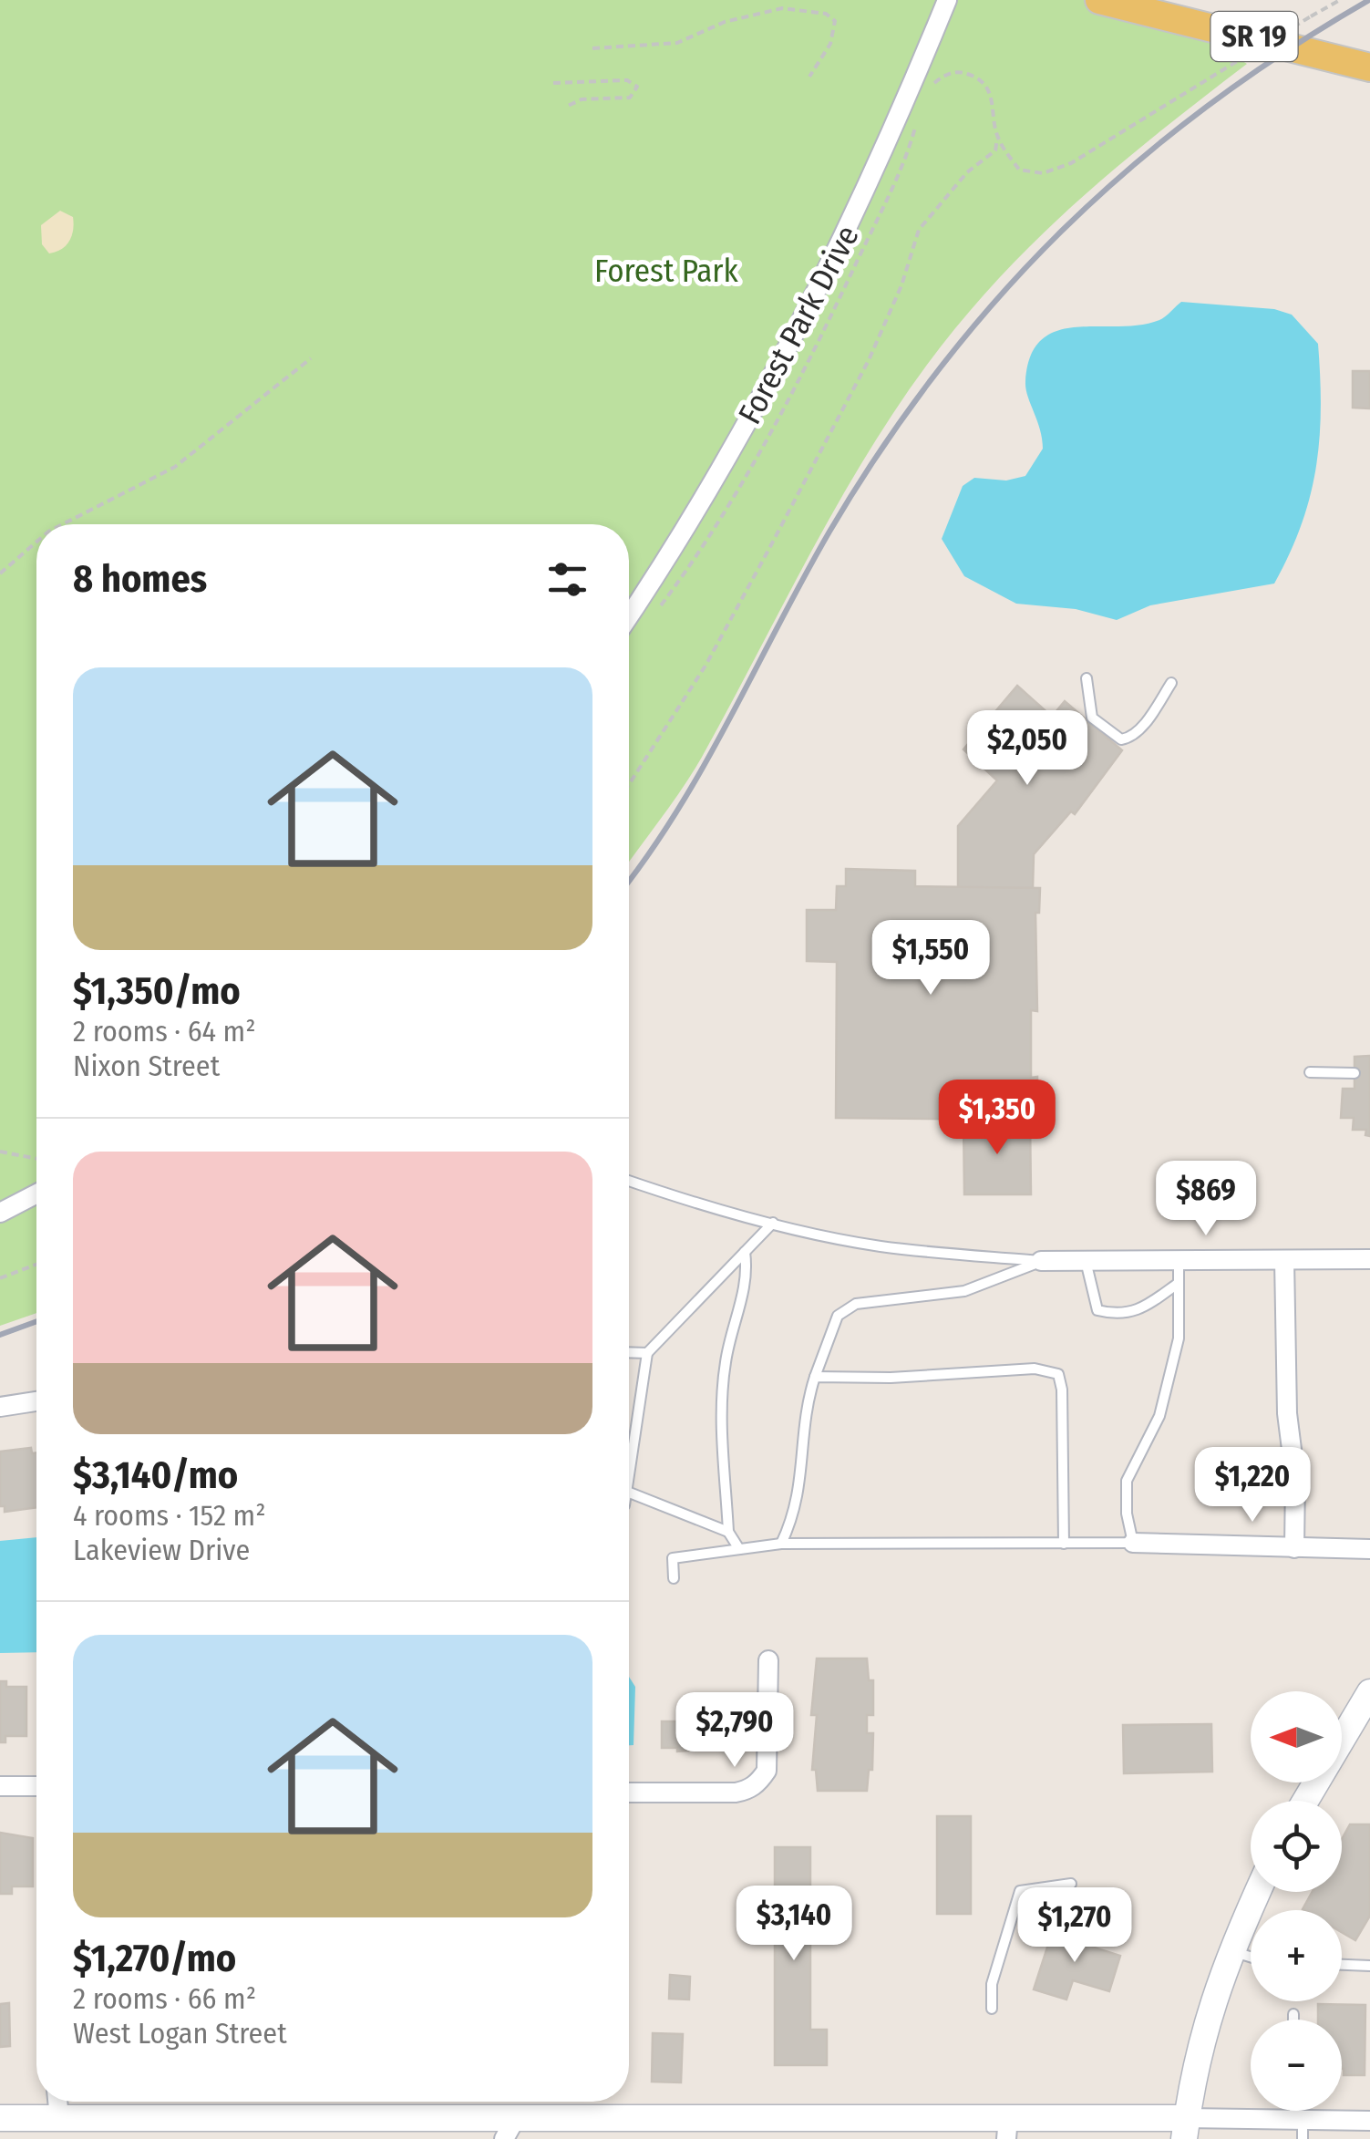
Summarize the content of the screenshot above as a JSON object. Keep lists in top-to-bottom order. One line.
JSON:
{"streets":{"main road":["SR 19"],"street":["Forest Park Drive"]},"parks":["Forest Park"],"north":"left","page":{"heading":"8 homes","list":[{"name":"$1,350/mo","note":"2 rooms · 64 m² · Nixon Street"},{"name":"$3,140/mo","note":"4 rooms · 152 m² · Lakeview Drive"},{"name":"$1,270/mo","note":"2 rooms · 66 m² · West Logan Street"}],"price":["$2,050","$1,550","$1,350","$869","$1,220","$2,790","$3,140","$1,270"],"map_buttons":["+","−"]}}
